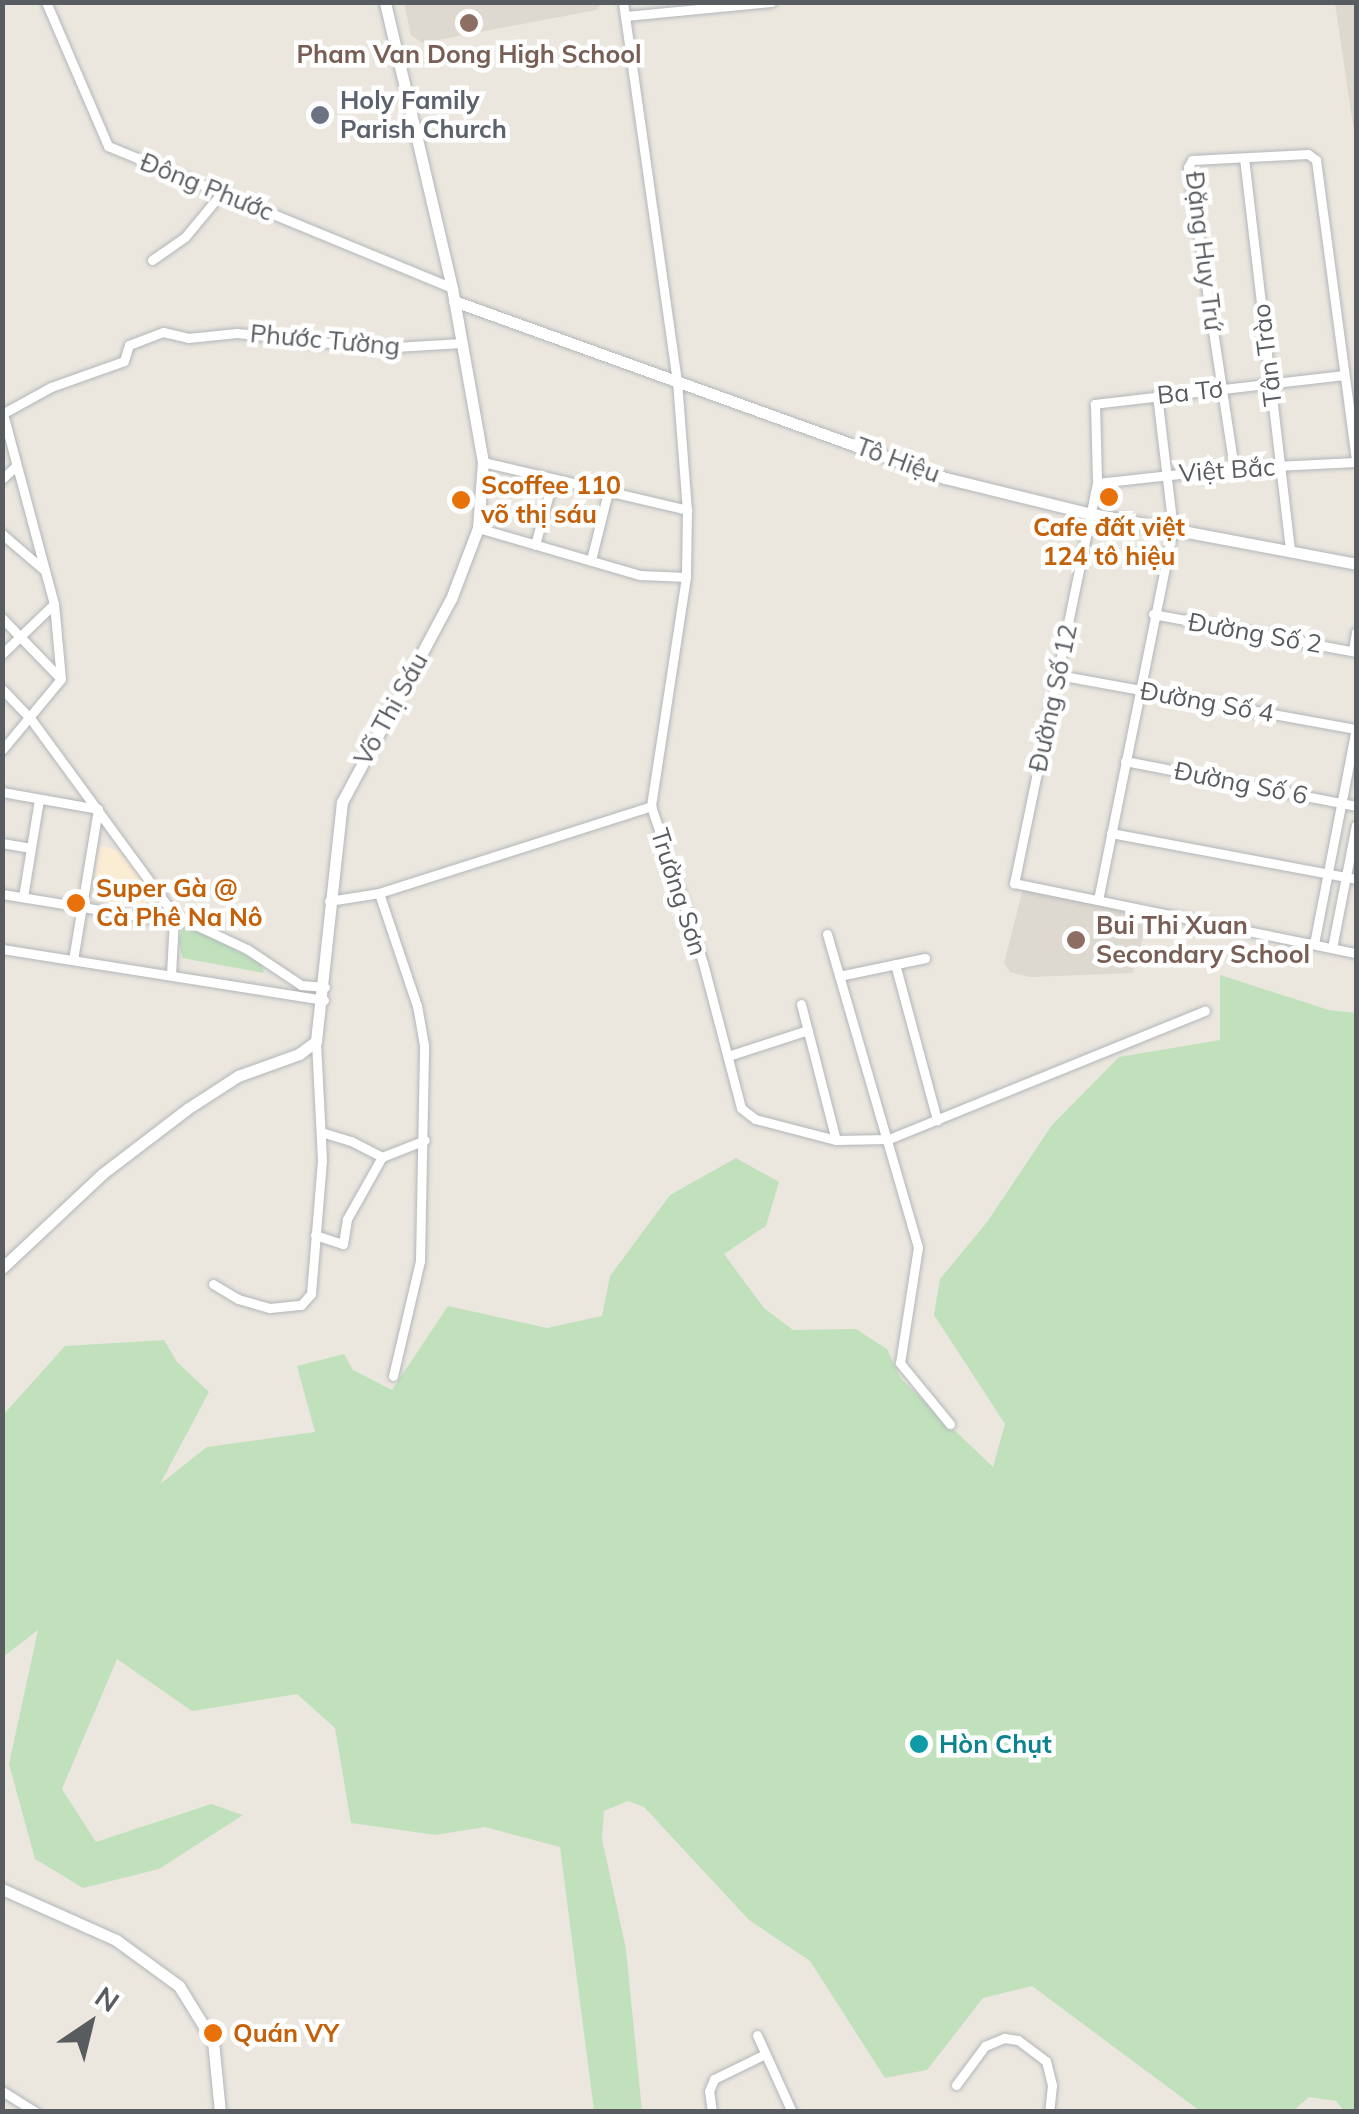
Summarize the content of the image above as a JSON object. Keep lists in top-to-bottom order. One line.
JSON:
{"streets":{"main road":["Tô Hiệu","Võ Thị Sáu"],"street":["Đông Phước","Đặng Huy Trứ","Phước Tường","Tân Trào","Ba Tơ","Việt Bắc","Đường Số 2","Đường Số 12","Đường Số 4","Đường Số 6","Trường Sơn"]},"crossings":[["Đông Phước","Tô Hiệu"],["Đông Phước","Võ Thị Sáu"],["Đặng Huy Trứ","Tân Trào"],["Đặng Huy Trứ","Ba Tơ"],["Đặng Huy Trứ","Việt Bắc"],["Phước Tường","Võ Thị Sáu"],["Tân Trào","Ba Tơ"],["Tân Trào","Tô Hiệu"],["Tân Trào","Việt Bắc"],["Ba Tơ","Đường Số 12"],["Tô Hiệu","Đường Số 12"],["Tô Hiệu","Võ Thị Sáu"],["Tô Hiệu","Trường Sơn"],["Việt Bắc","Đường Số 12"],["Đường Số 12","Đường Số 4"]],"places":["Pham Van Dong High School","Holy Family Parish Church","Cafe đất việt 124 tô hiệu","Scoffee 110 võ thị sáu","Super Gà @ Cà Phê Na Nô","Bui Thi Xuan Secondary School","Hòn Chụt","Quán VY"],"north":"top right"}
